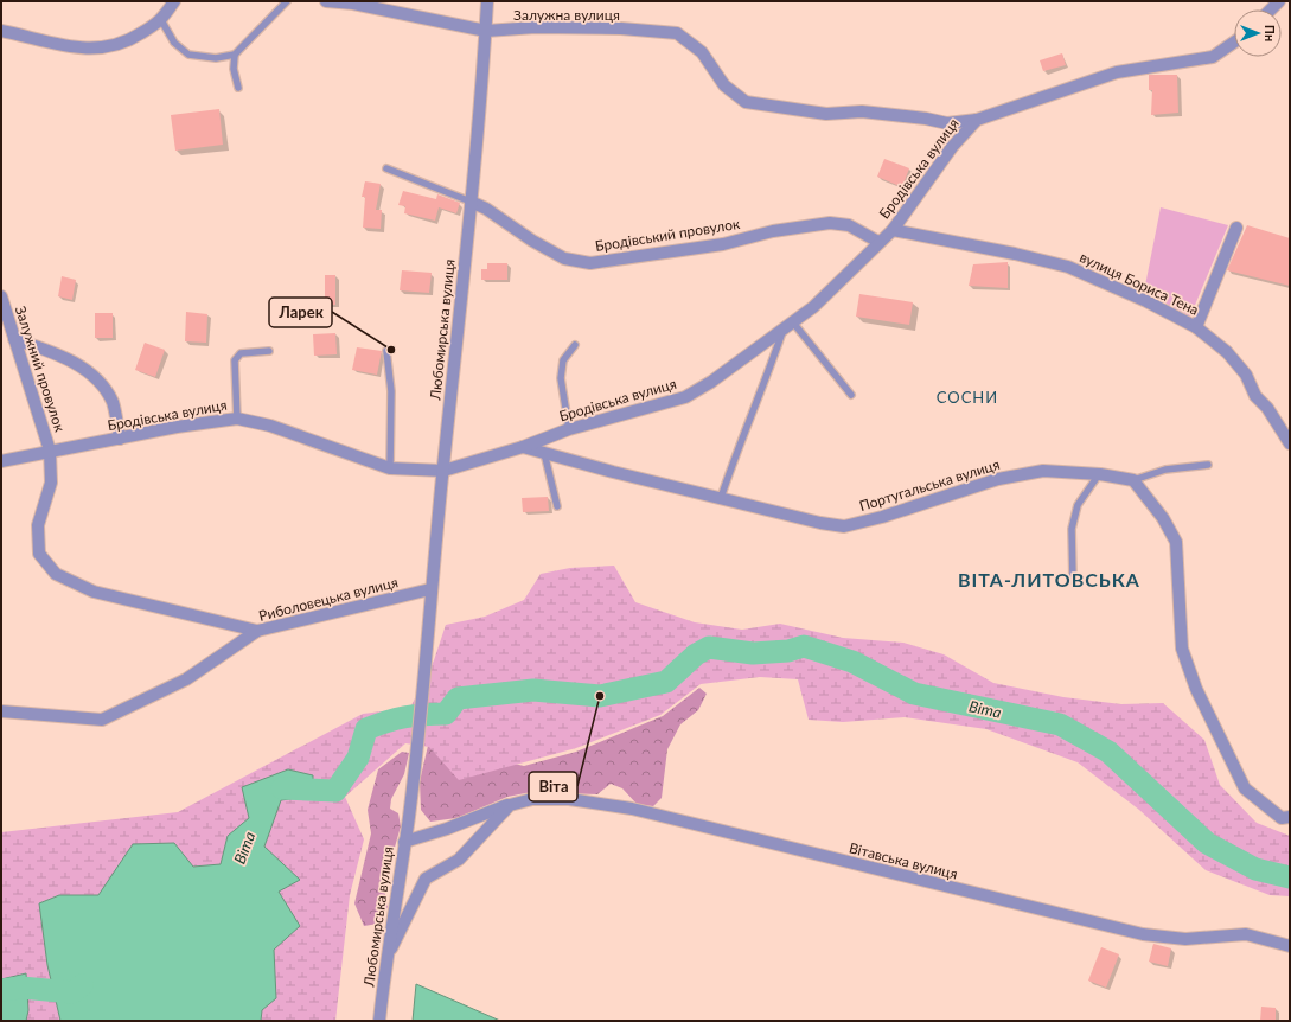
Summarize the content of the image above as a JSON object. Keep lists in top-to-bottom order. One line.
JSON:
{"streets":{"street":["Залужна вулиця","Бродівська вулиця","Бродівський провулок","вулиця Бориса Тена","Любомирська вулиця","Залужний провулок","Португальська вулиця","Риболовецька вулиця","Вітавська вулиця"]},"crossings":[["Залужна вулиця","Бродівська вулиця"],["Залужна вулиця","Любомирська вулиця"],["Бродівська вулиця","Бродівський провулок"],["Бродівська вулиця","вулиця Бориса Тена"],["Бродівська вулиця","Любомирська вулиця"],["Бродівська вулиця","Залужний провулок"],["Бродівська вулиця","Португальська вулиця"],["Бродівський провулок","Любомирська вулиця"],["Любомирська вулиця","Риболовецька вулиця"],["Любомирська вулиця","Вітавська вулиця"],["Залужний провулок","Риболовецька вулиця"]],"districts":["СОСНИ","ВІТА-ЛИТОВСЬКА"],"water":["Віта"],"places":["Ларек","Віта"],"north":"right"}
